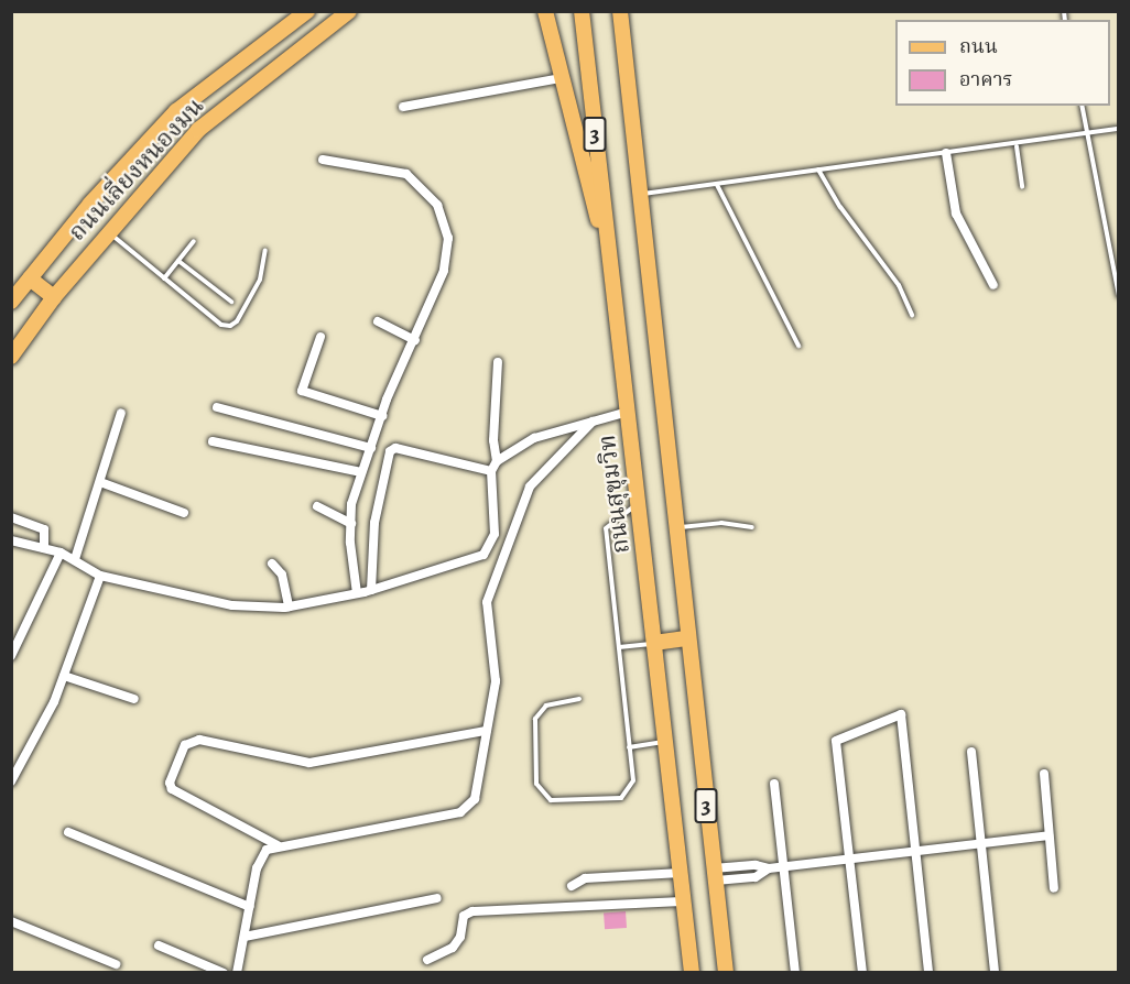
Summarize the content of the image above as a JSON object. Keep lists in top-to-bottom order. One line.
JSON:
{"streets":{"main road":["3","ถนนเลี่ยงหนองมน","ถนนสุขุมวิท"]},"legend":["ถนน","อาคาร"]}
